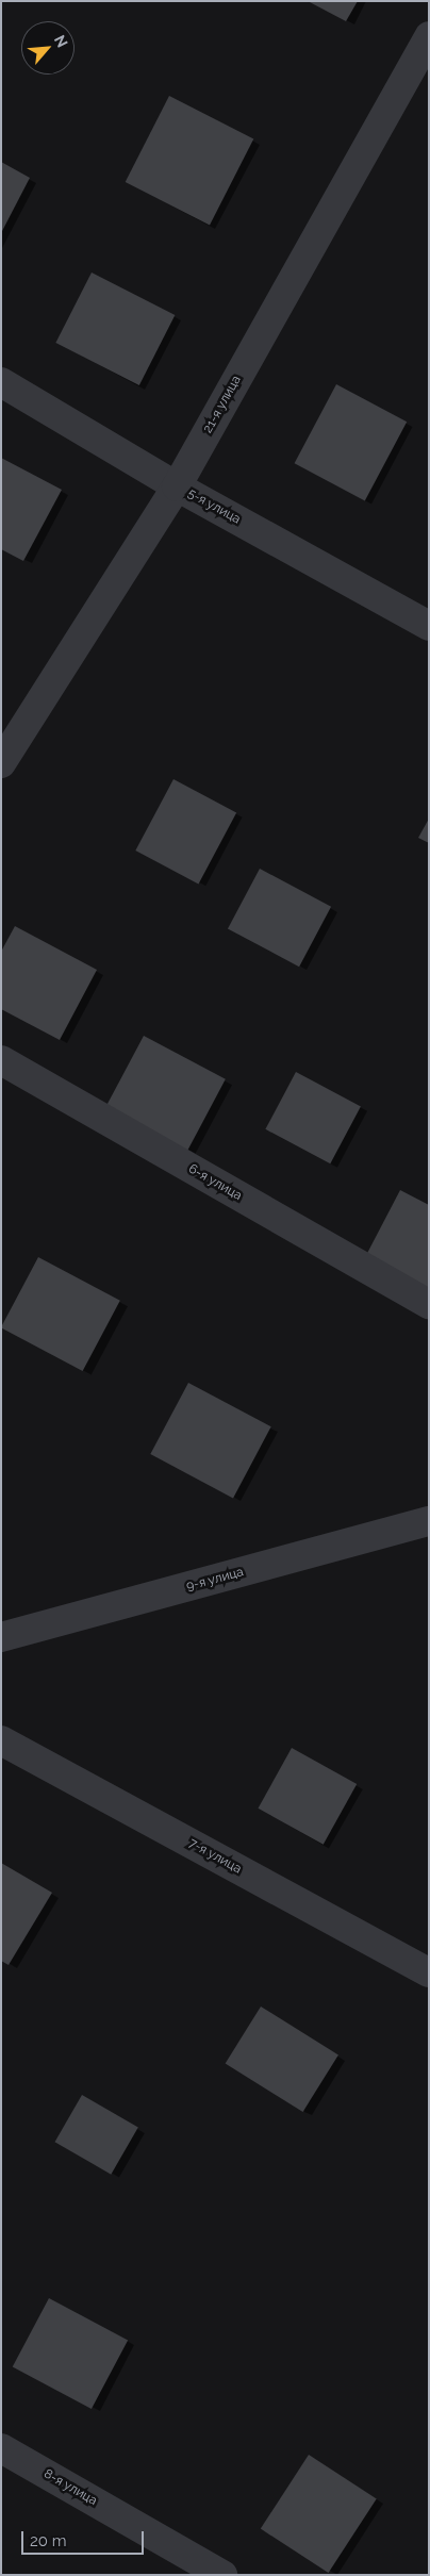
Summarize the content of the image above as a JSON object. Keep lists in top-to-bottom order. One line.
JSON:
{"streets":{"street":["21-я улица","5-я улица","6-я улица","9-я улица","7-я улица","8-я улица"]},"crossings":[["21-я улица","5-я улица"]],"scale_bar":"20 m","north":"top right"}
